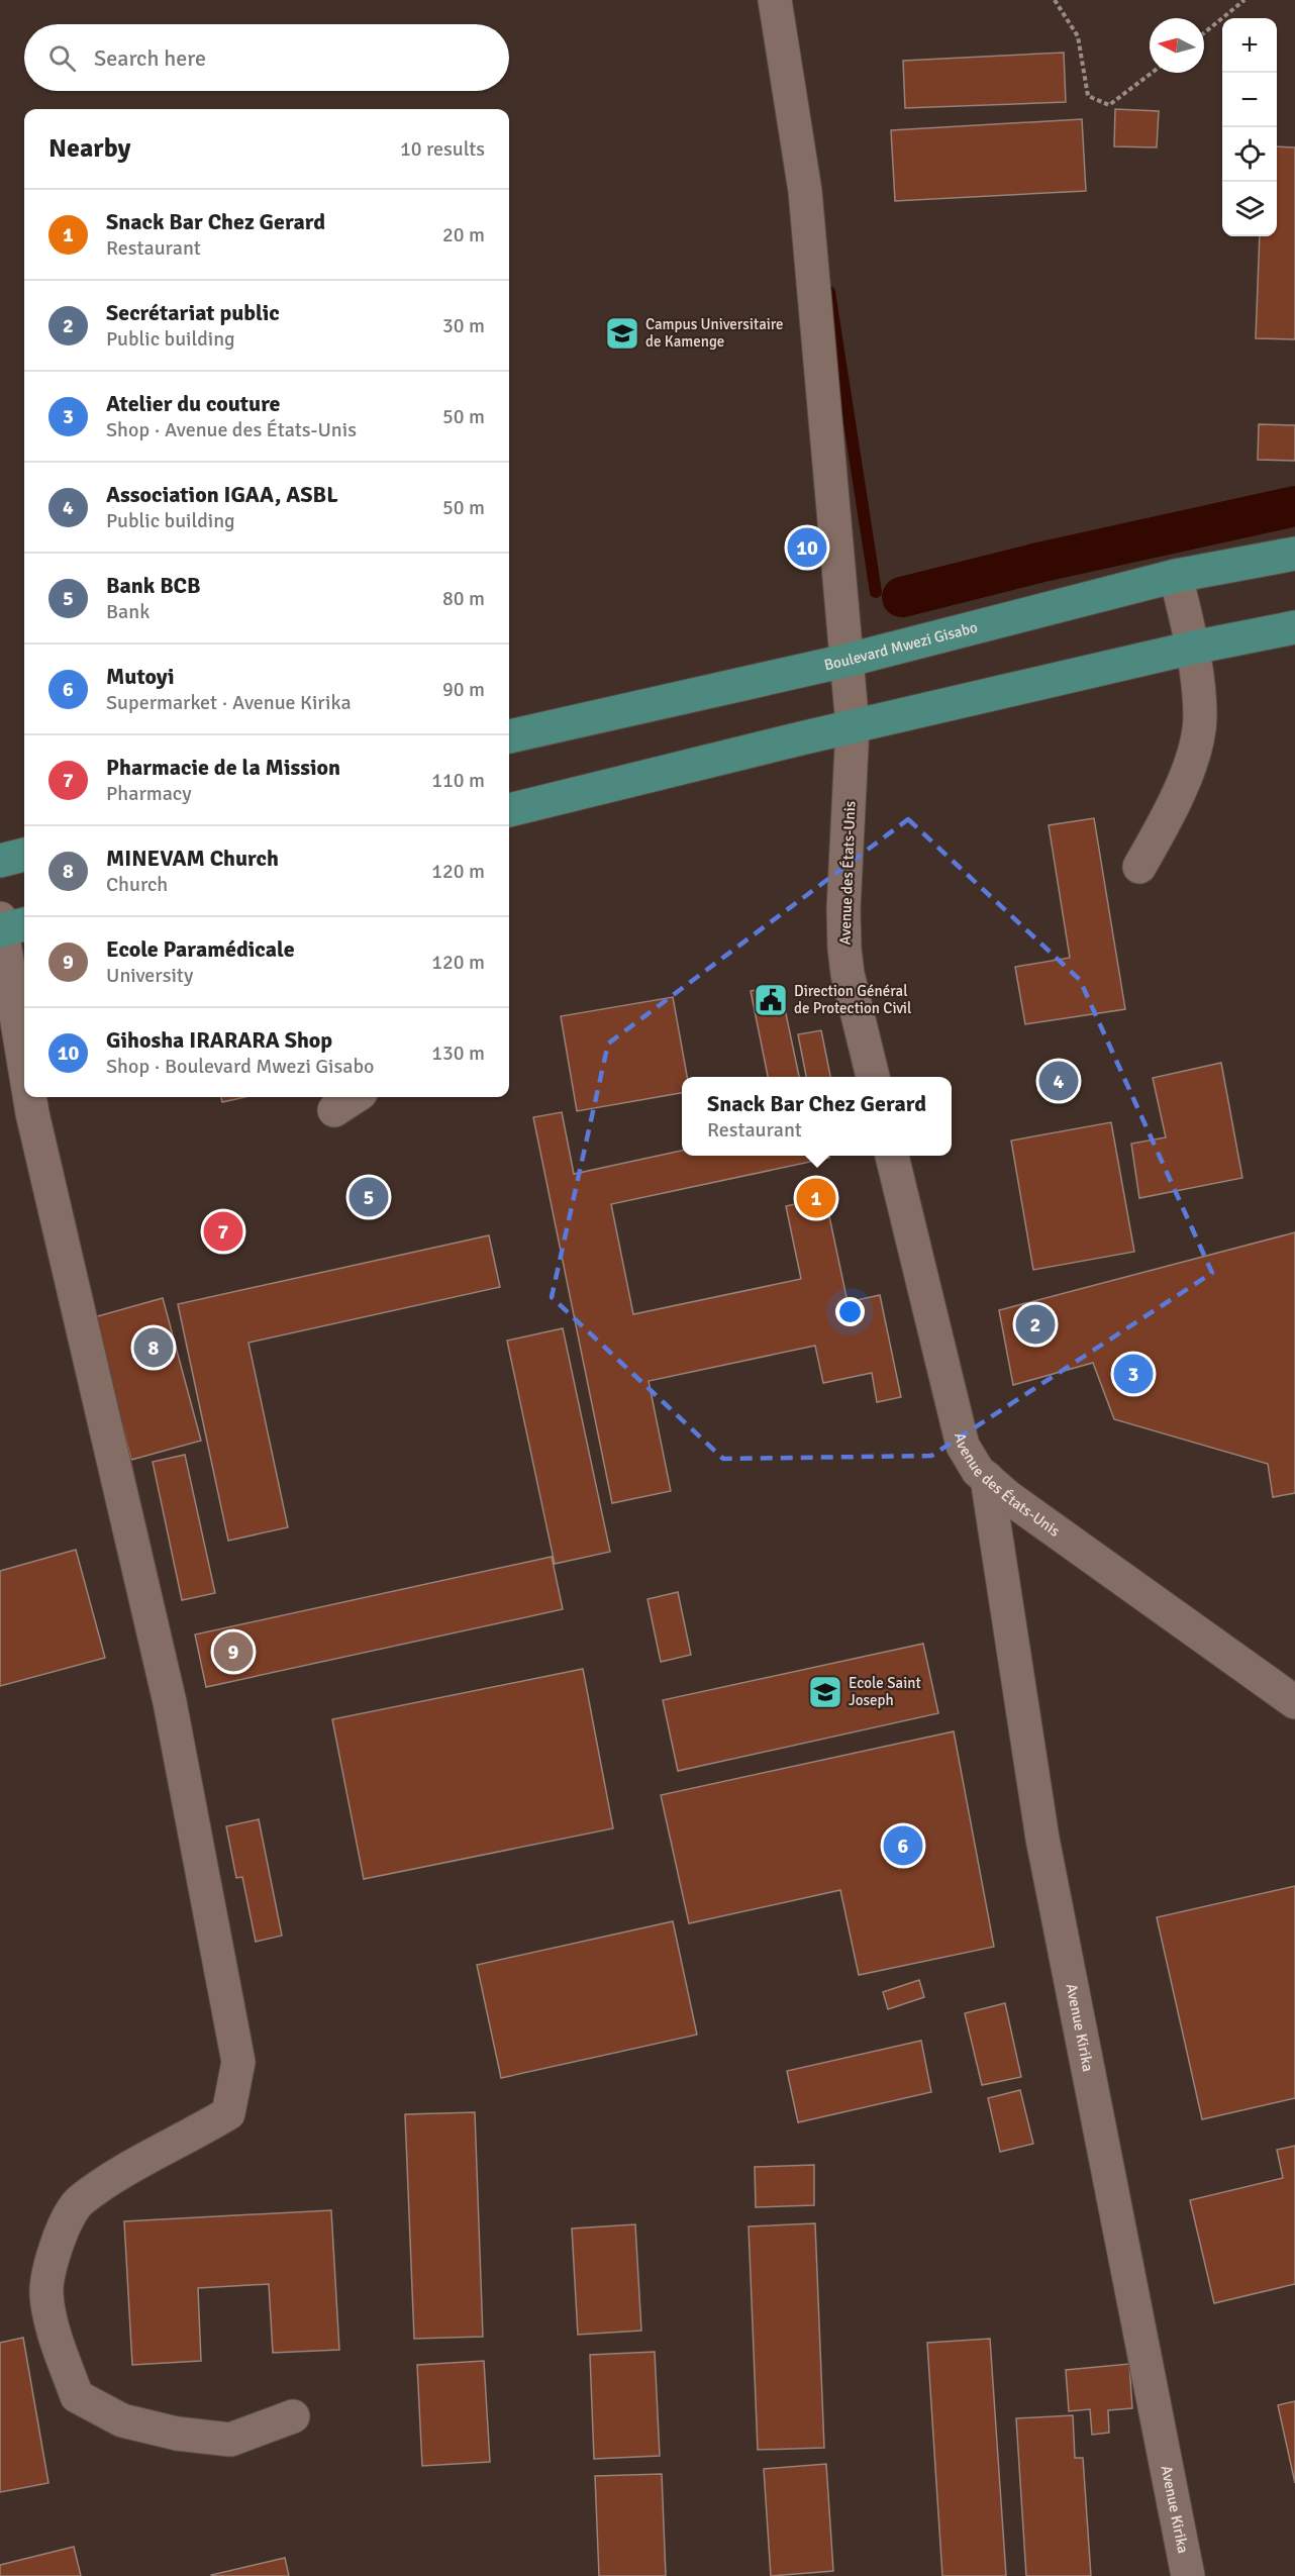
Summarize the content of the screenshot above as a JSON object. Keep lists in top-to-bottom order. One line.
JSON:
{"streets":{"main road":["Boulevard Mwezi Gisabo"],"street":["Avenue des États-Unis","Avenue Kirika"]},"crossings":[["Boulevard Mwezi Gisabo","Avenue des États-Unis"],["Avenue des États-Unis","Avenue Kirika"]],"places":{"school or university":["Campus Universitaire de Kamenge","Ecole Saint Joseph"],"public building":["Direction Général de Protection Civil"]},"north":"left","page":{"map_buttons":["+","−"],"search":"Search here","heading":["Nearby","10 results"],"list":[{"mark":"1","name":"Snack Bar Chez Gerard","note":"Restaurant","value":"20 m"},{"mark":"2","name":"Secrétariat public","note":"Public building","value":"30 m"},{"mark":"3","name":"Atelier du couture","note":"Shop · Avenue des États-Unis","value":"50 m"},{"mark":"4","name":"Association IGAA, ASBL","note":"Public building","value":"50 m"},{"mark":"5","name":"Bank BCB","note":"Bank","value":"80 m"},{"mark":"6","name":"Mutoyi","note":"Supermarket · Avenue Kirika","value":"90 m"},{"mark":"7","name":"Pharmacie de la Mission","note":"Pharmacy","value":"110 m"},{"mark":"8","name":"MINEVAM Church","note":"Church","value":"120 m"},{"mark":"9","name":"Ecole Paramédicale","note":"University","value":"120 m"},{"mark":"10","name":"Gihosha IRARARA Shop","note":"Shop · Boulevard Mwezi Gisabo","value":"130 m"}],"pins":["10","4","5","1","7","2","8","3","9","6"],"popup":["Snack Bar Chez Gerard","Restaurant"]}}
